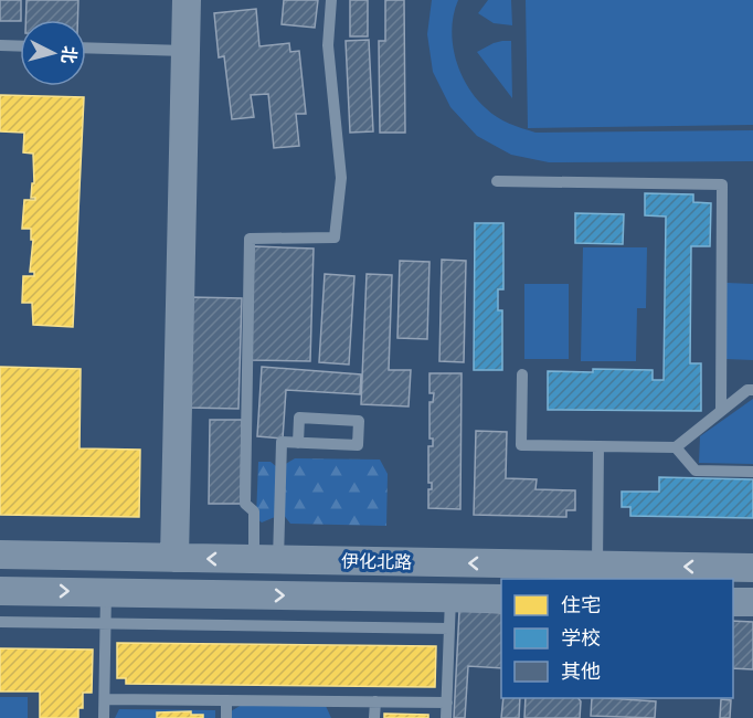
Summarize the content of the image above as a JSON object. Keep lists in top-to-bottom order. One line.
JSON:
{"streets":{"street":["伊化北路"]},"legend":["住宅","学校","其他"],"north":"right"}
